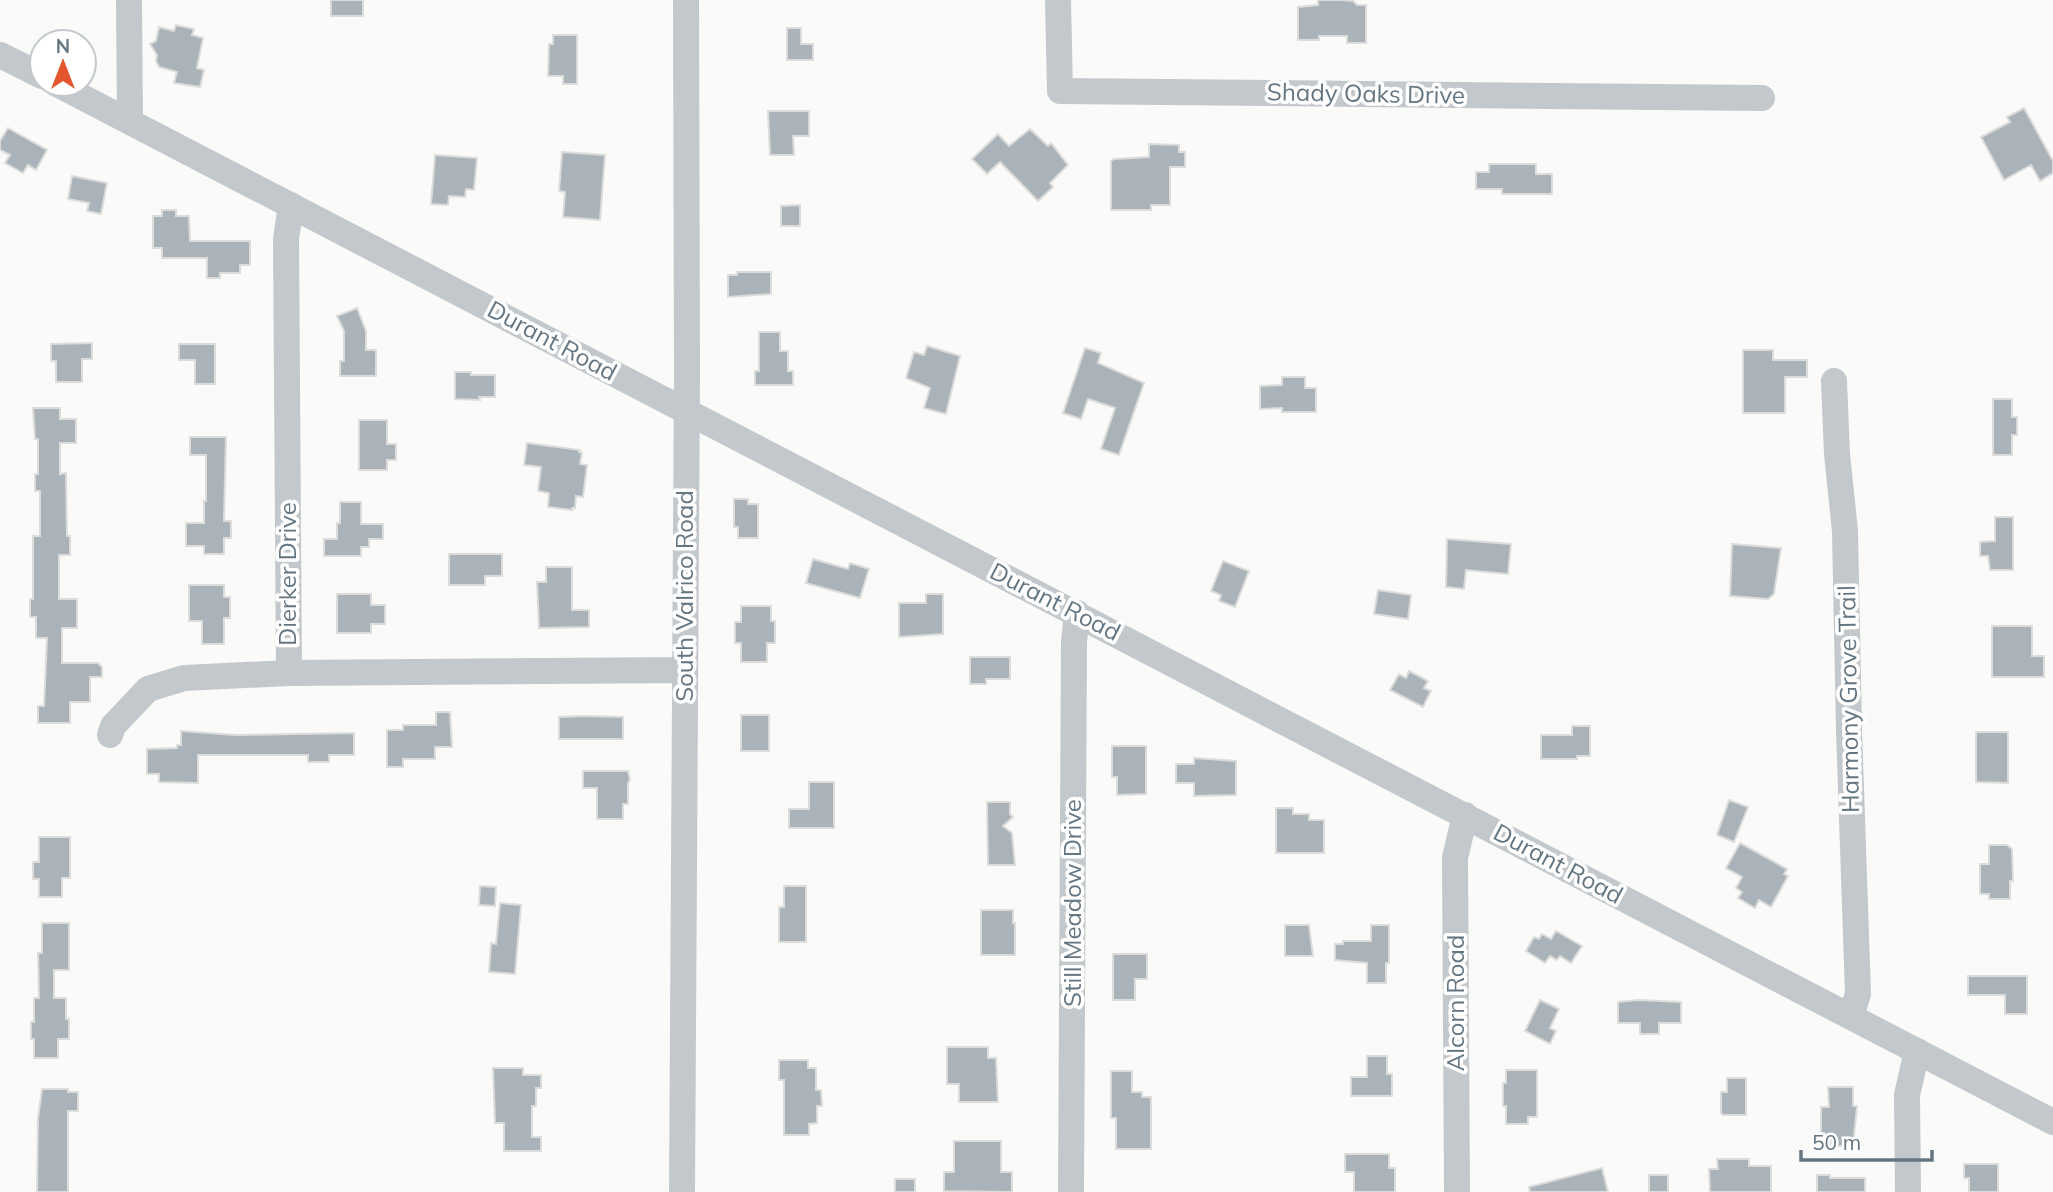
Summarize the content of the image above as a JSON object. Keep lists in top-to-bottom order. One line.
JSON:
{"streets":{"street":["Shady Oaks Drive","Durant Road","Dierker Drive","South Valrico Road","Harmony Grove Trail","Still Meadow Drive","Alcorn Road"]},"crossings":[["Durant Road","Dierker Drive"],["Durant Road","South Valrico Road"],["Durant Road","Harmony Grove Trail"],["Durant Road","Still Meadow Drive"],["Durant Road","Alcorn Road"],["Dierker Drive","South Valrico Road"]],"scale_bar":"50 m","north":"top"}
